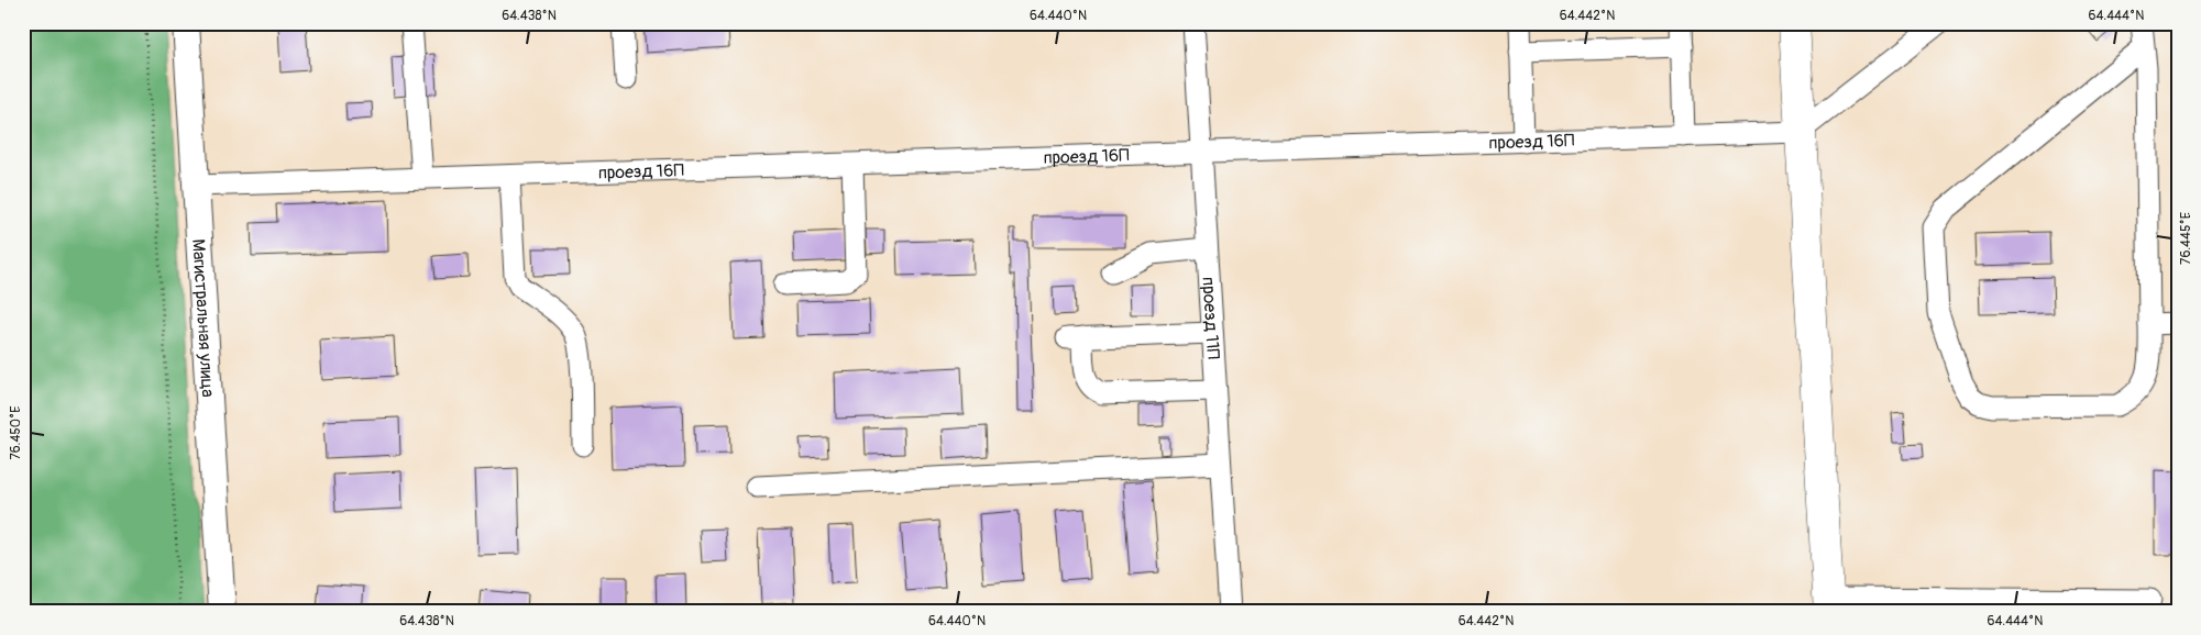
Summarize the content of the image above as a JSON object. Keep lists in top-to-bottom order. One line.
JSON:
{"streets":{"main road":["Магистральная улица"],"street":["проезд 16П","проезд 11П"]},"crossings":[["проезд 16П","Магистральная улица"],["проезд 16П","проезд 11П"]],"coordinates":["64.438°N","64.440°N","64.442°N","64.444°N","76.445°E","76.450°E"]}
